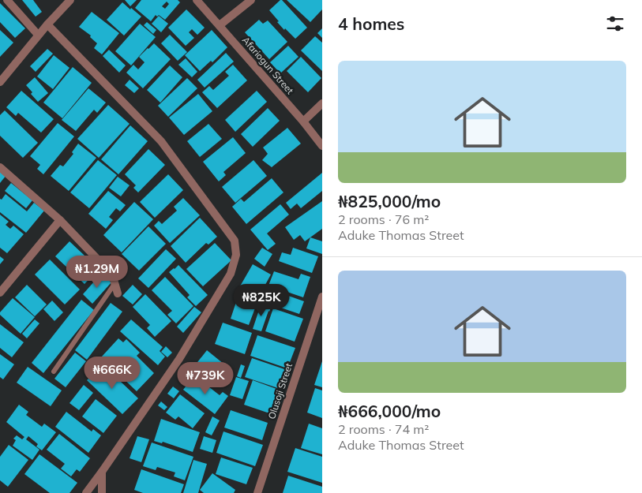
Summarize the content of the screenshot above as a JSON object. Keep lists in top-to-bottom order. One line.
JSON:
{"streets":{"street":["Afariogun Street","Olusoji Street"]},"page":{"heading":"4 homes","list":[{"name":"₦825,000/mo","note":"2 rooms · 76 m² · Aduke Thomas Street"},{"name":"₦666,000/mo","note":"2 rooms · 74 m² · Aduke Thomas Street"}],"price":["₦1.29M","₦825K","₦666K","₦739K"]}}
